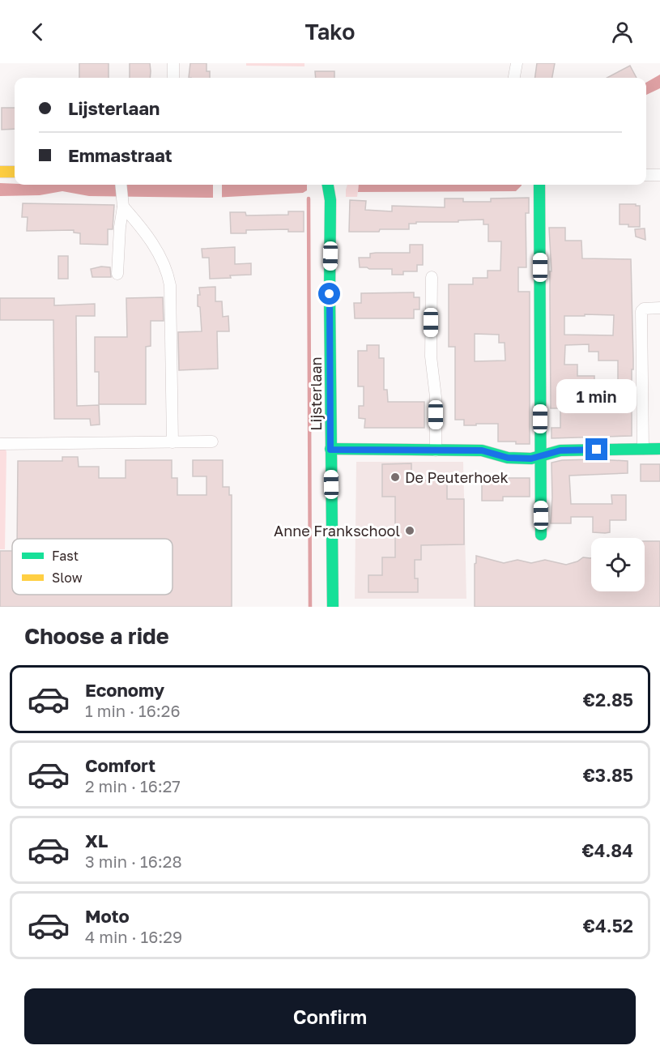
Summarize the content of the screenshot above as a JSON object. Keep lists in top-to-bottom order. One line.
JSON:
{"streets":{"street":["Lijsterlaan"]},"places":["De Peuterhoek","Anne Frankschool"],"legend":["Fast","Slow"],"page":{"header":"Tako","banner":["Lijsterlaan","Emmastraat"],"bubble":"1 min","heading":"Choose a ride","list":[{"name":"Economy","note":"1 min · 16:26","value":"€2.85"},{"name":"Comfort","note":"2 min · 16:27","value":"€3.85"},{"name":"XL","note":"3 min · 16:28","value":"€4.84"},{"name":"Moto","note":"4 min · 16:29","value":"€4.52"}],"buttons":"Confirm"}}
